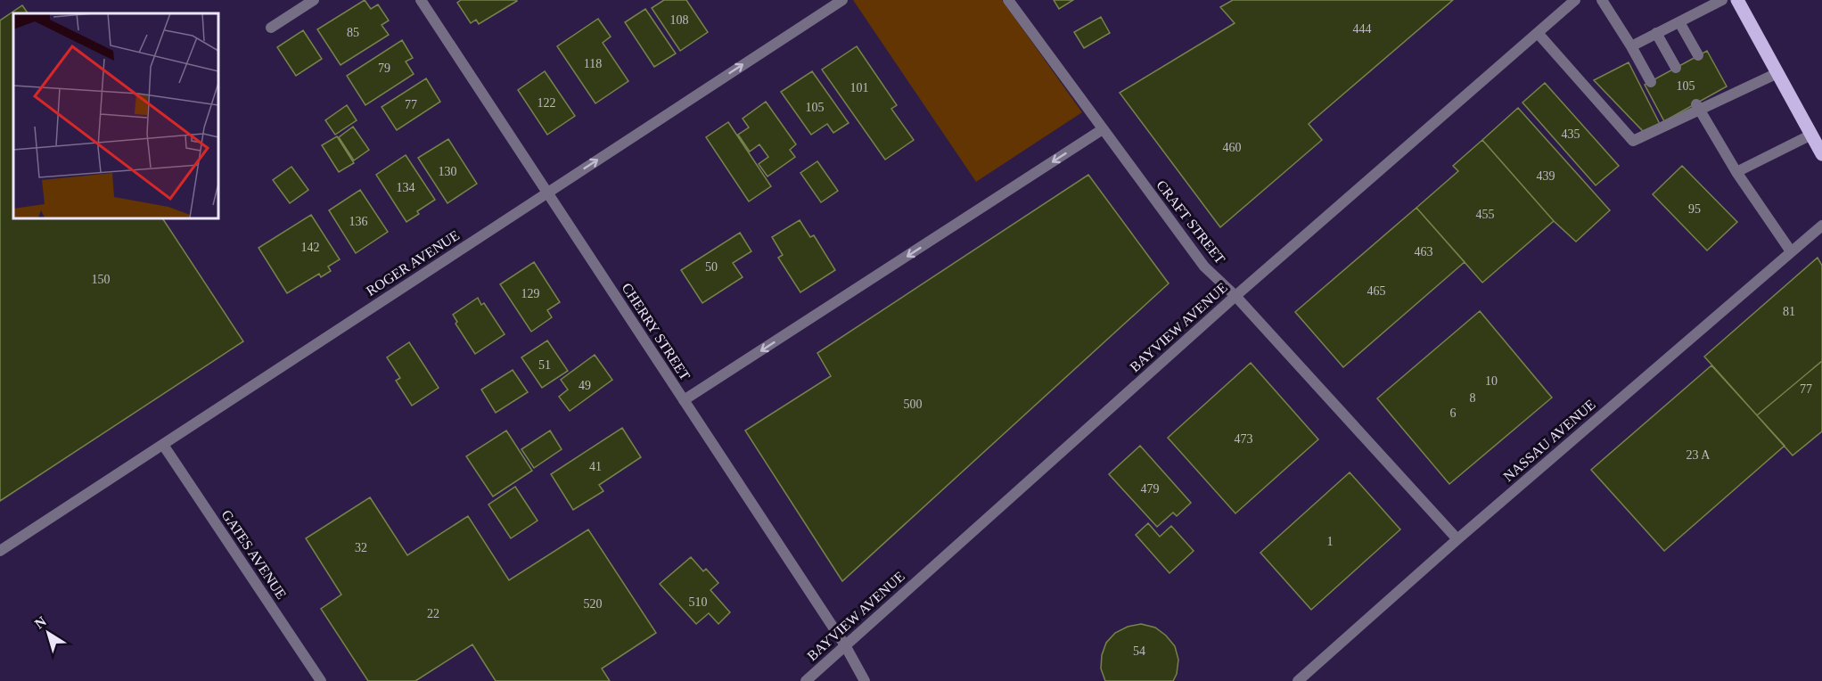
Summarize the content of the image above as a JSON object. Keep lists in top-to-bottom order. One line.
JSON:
{"streets":{"street":["CRAFT STREET","ROGER AVENUE","BAYVIEW AVENUE","CHERRY STREET","NASSAU AVENUE","GATES AVENUE"]},"crossings":[["CRAFT STREET","BAYVIEW AVENUE"],["CRAFT STREET","NASSAU AVENUE"],["ROGER AVENUE","CHERRY STREET"],["ROGER AVENUE","GATES AVENUE"],["BAYVIEW AVENUE","CHERRY STREET"]],"one_way":["ROGER AVENUE"],"house_numbers":["108","444","85","118","79","105","101","122","77","105","435","460","130","439","134","95","455","136","142","463","50","150","465","129","81","51","10","49","77","8","500","6","473","23 A","41","479","1","32","510","520","22","54"],"north":"top left"}
